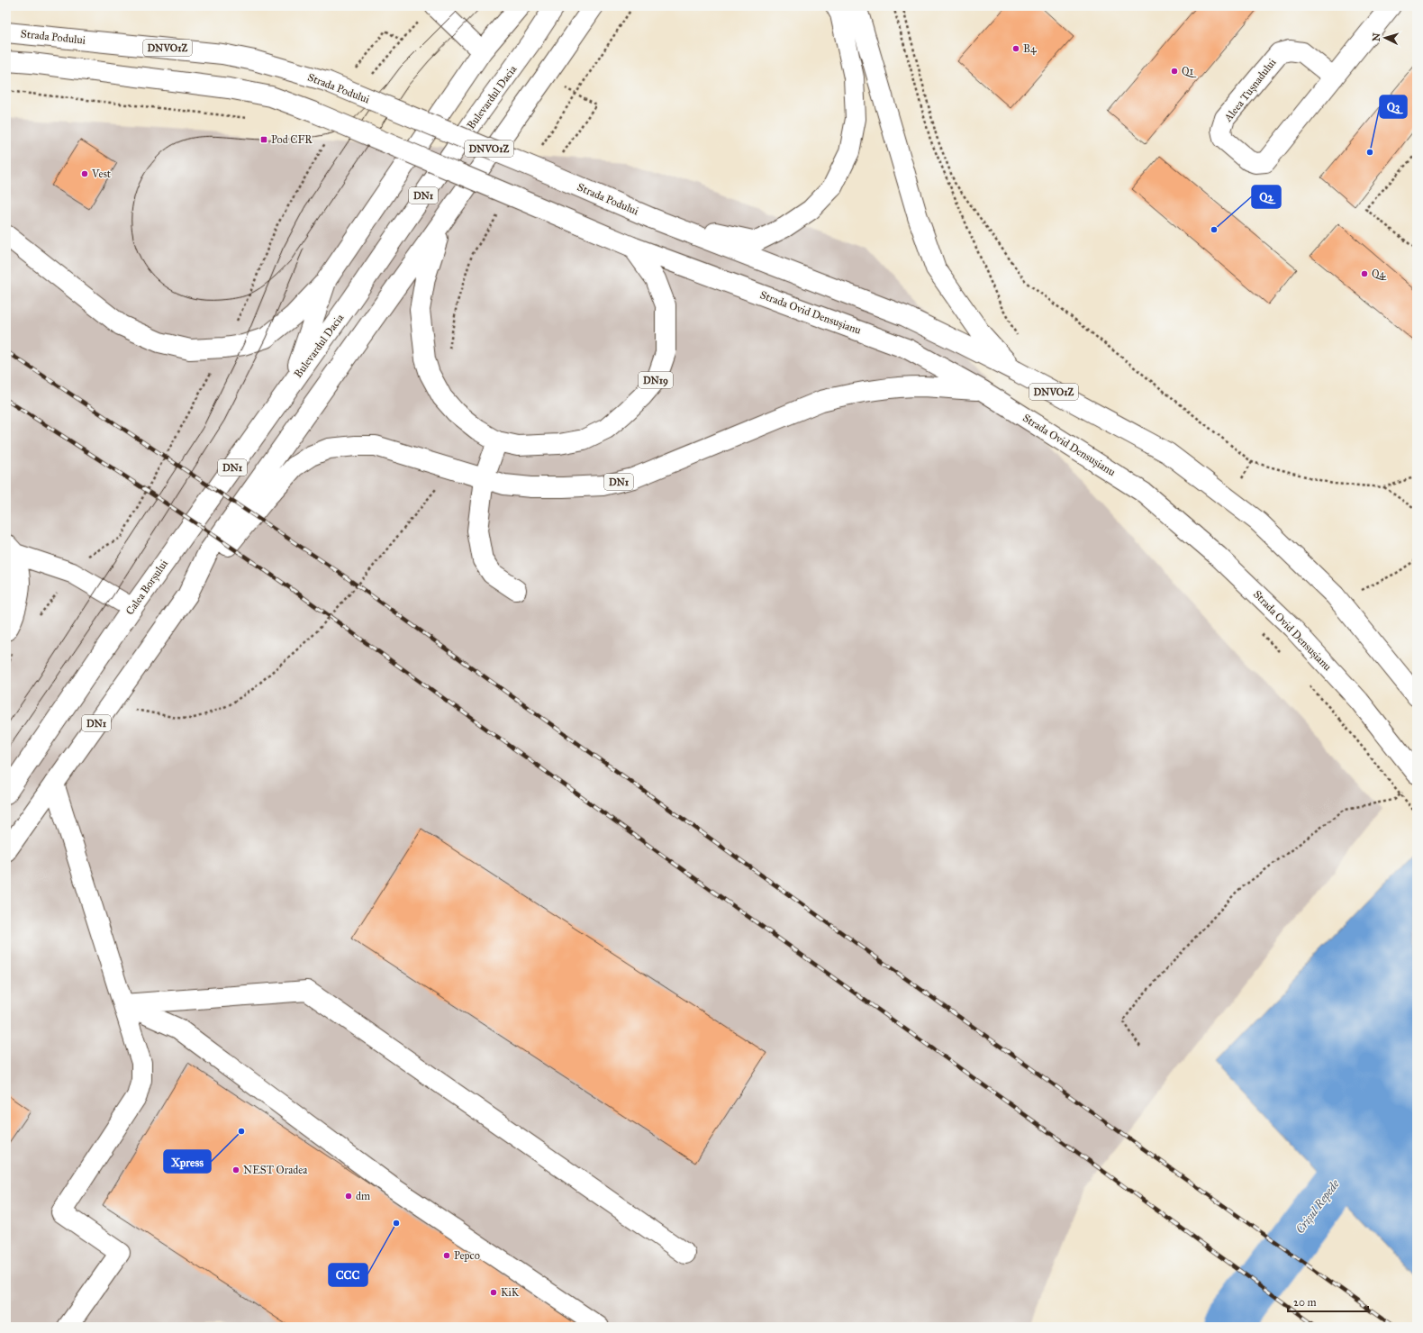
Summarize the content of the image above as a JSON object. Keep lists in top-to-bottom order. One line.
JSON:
{"streets":{"main road":["Strada Podului","DNVO1Z","Aleea Tușnadului","Bulevardul Dacia","DN1","Strada Ovid Densușianu","DN19","Calea Borșului"]},"crossings":[["Strada Podului","DNVO1Z"],["Bulevardul Dacia","DN1"],["Bulevardul Dacia","Calea Borșului"],["DN1","Strada Ovid Densușianu"],["Strada Ovid Densușianu","DN19"]],"water":["Crișul Repede"],"places":{"other":["B4","Q1","Q3","Vest","Q2","Q4","Xpress","NEST Oradea","dm","CCC","Pepco","KiK"],"transit":["Pod CFR"]},"scale_bar":"20 m","north":"left"}
